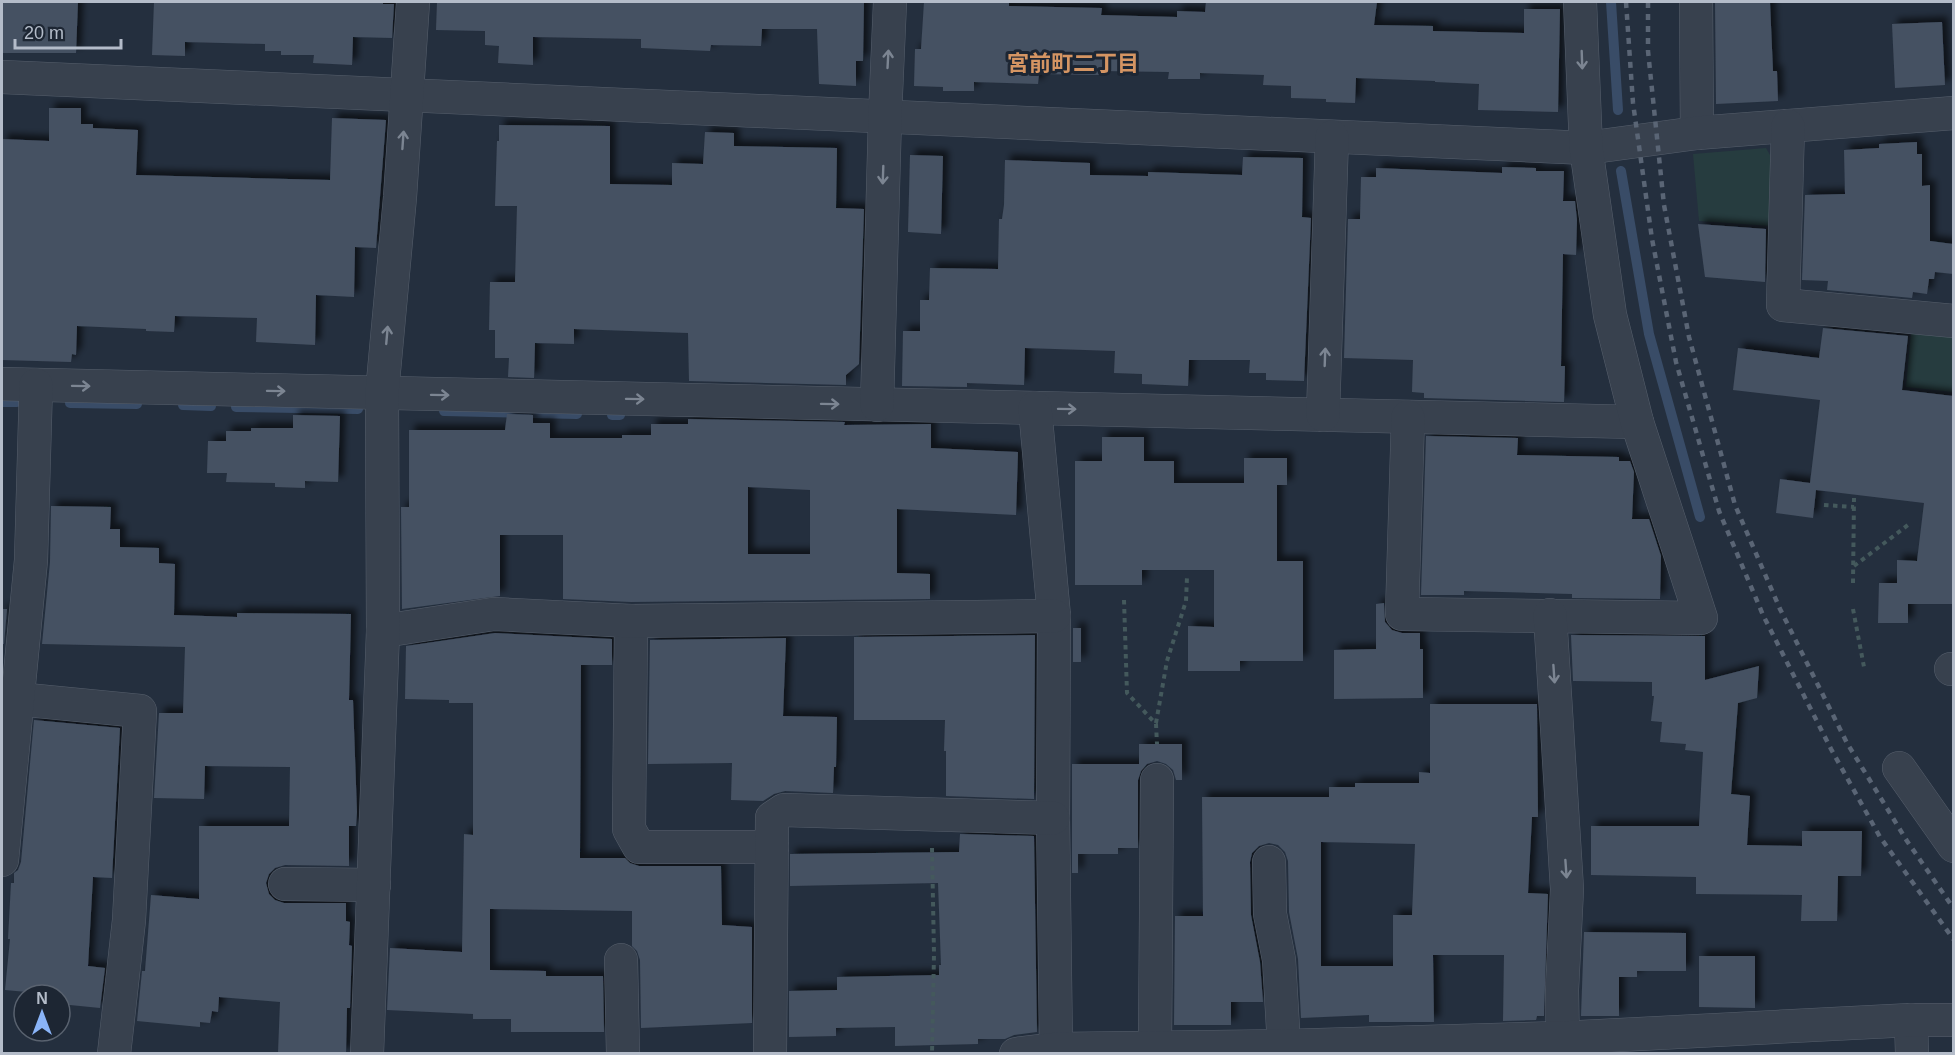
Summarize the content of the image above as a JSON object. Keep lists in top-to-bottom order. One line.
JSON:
{"districts":["宮前町二丁目"],"scale_bar":"20 m","north":"top"}
